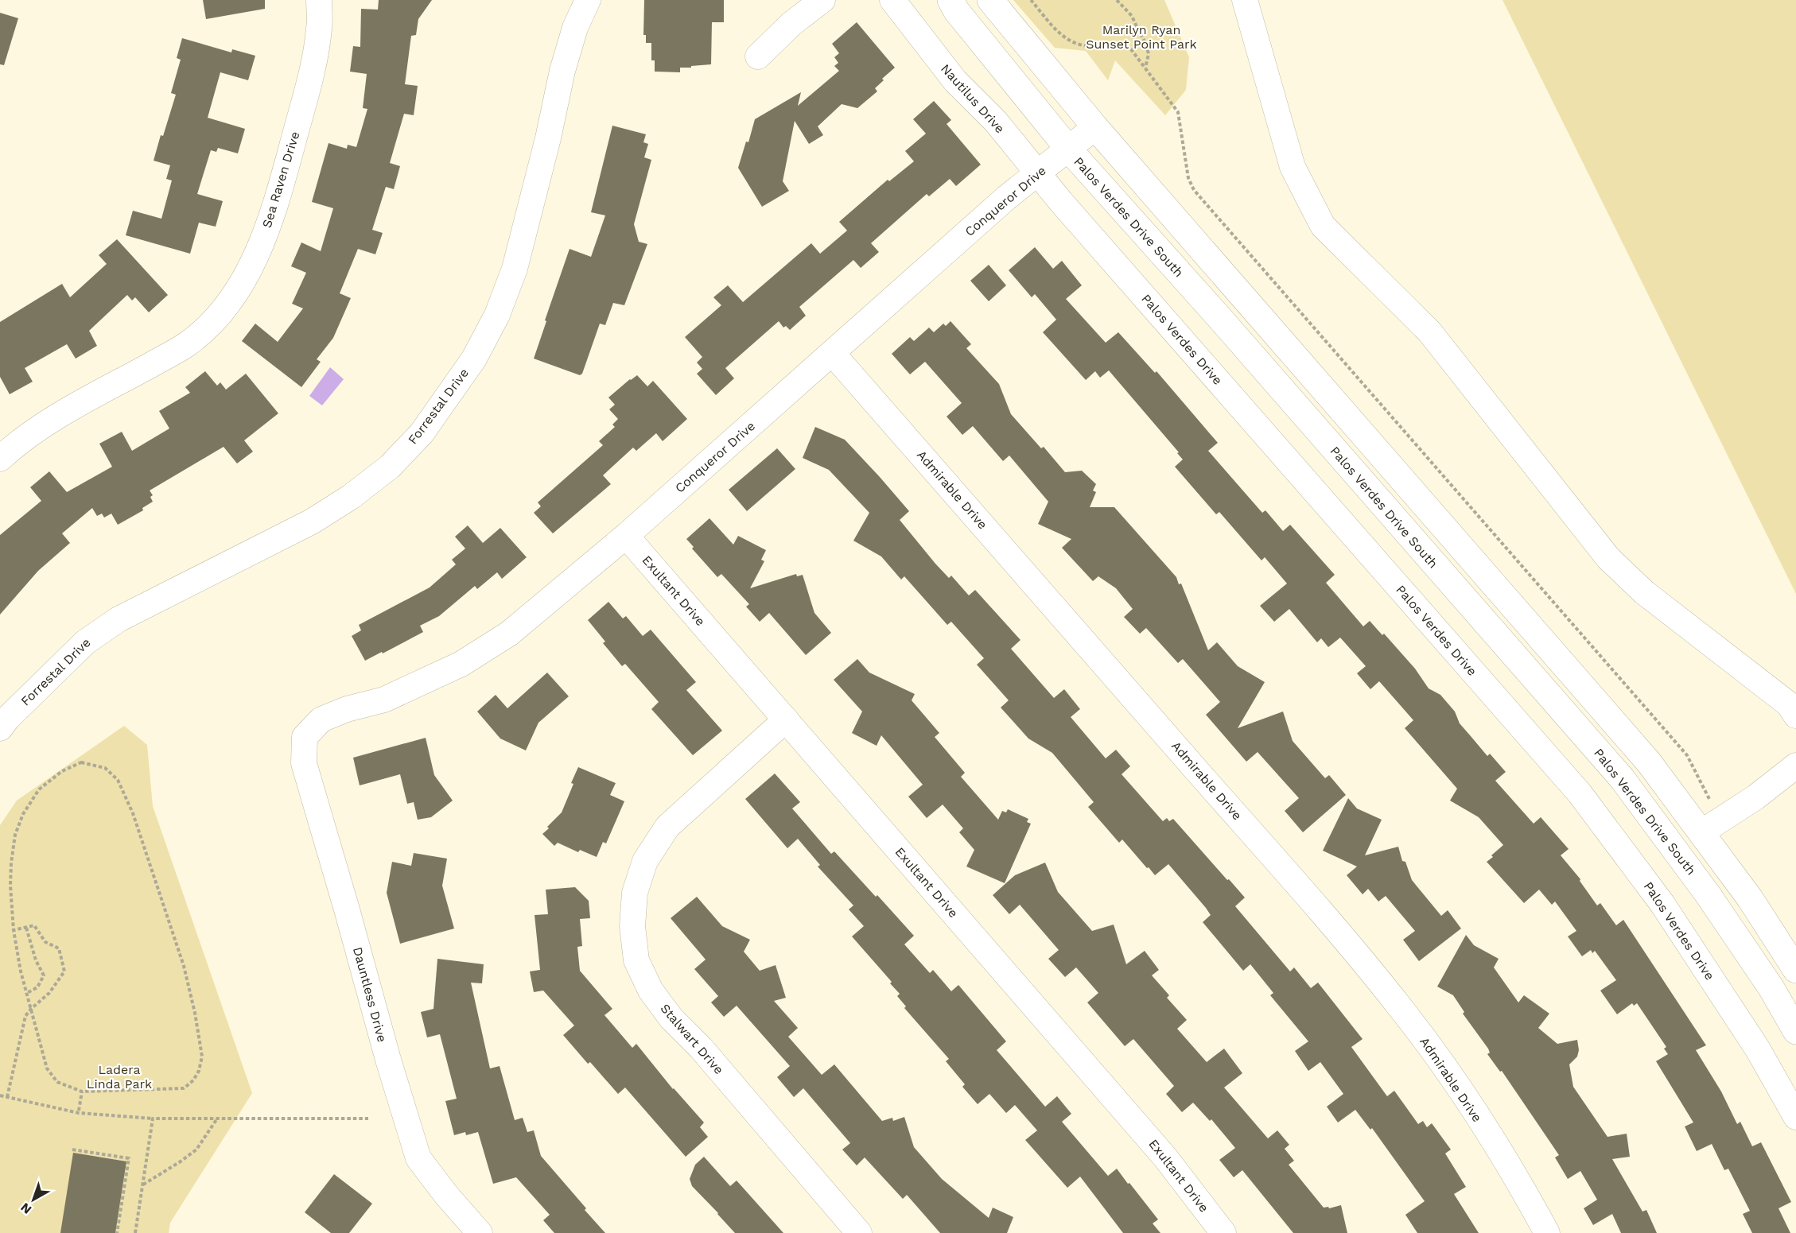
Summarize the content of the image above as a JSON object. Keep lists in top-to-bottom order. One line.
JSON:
{"streets":{"main road":["Palos Verdes Drive South"],"street":["Nautilus Drive","Sea Raven Drive","Conqueror Drive","Palos Verdes Drive","Forrestal Drive","Admirable Drive","Exultant Drive","Dauntless Drive","Stalwart Drive"]},"crossings":[["Nautilus Drive","Conqueror Drive"],["Nautilus Drive","Palos Verdes Drive"],["Conqueror Drive","Palos Verdes Drive South"],["Conqueror Drive","Palos Verdes Drive"],["Conqueror Drive","Admirable Drive"],["Conqueror Drive","Exultant Drive"],["Conqueror Drive","Dauntless Drive"],["Exultant Drive","Stalwart Drive"]],"parks":["Marilyn Ryan Sunset Point Park","Ladera Linda Park"],"north":"bottom left"}
